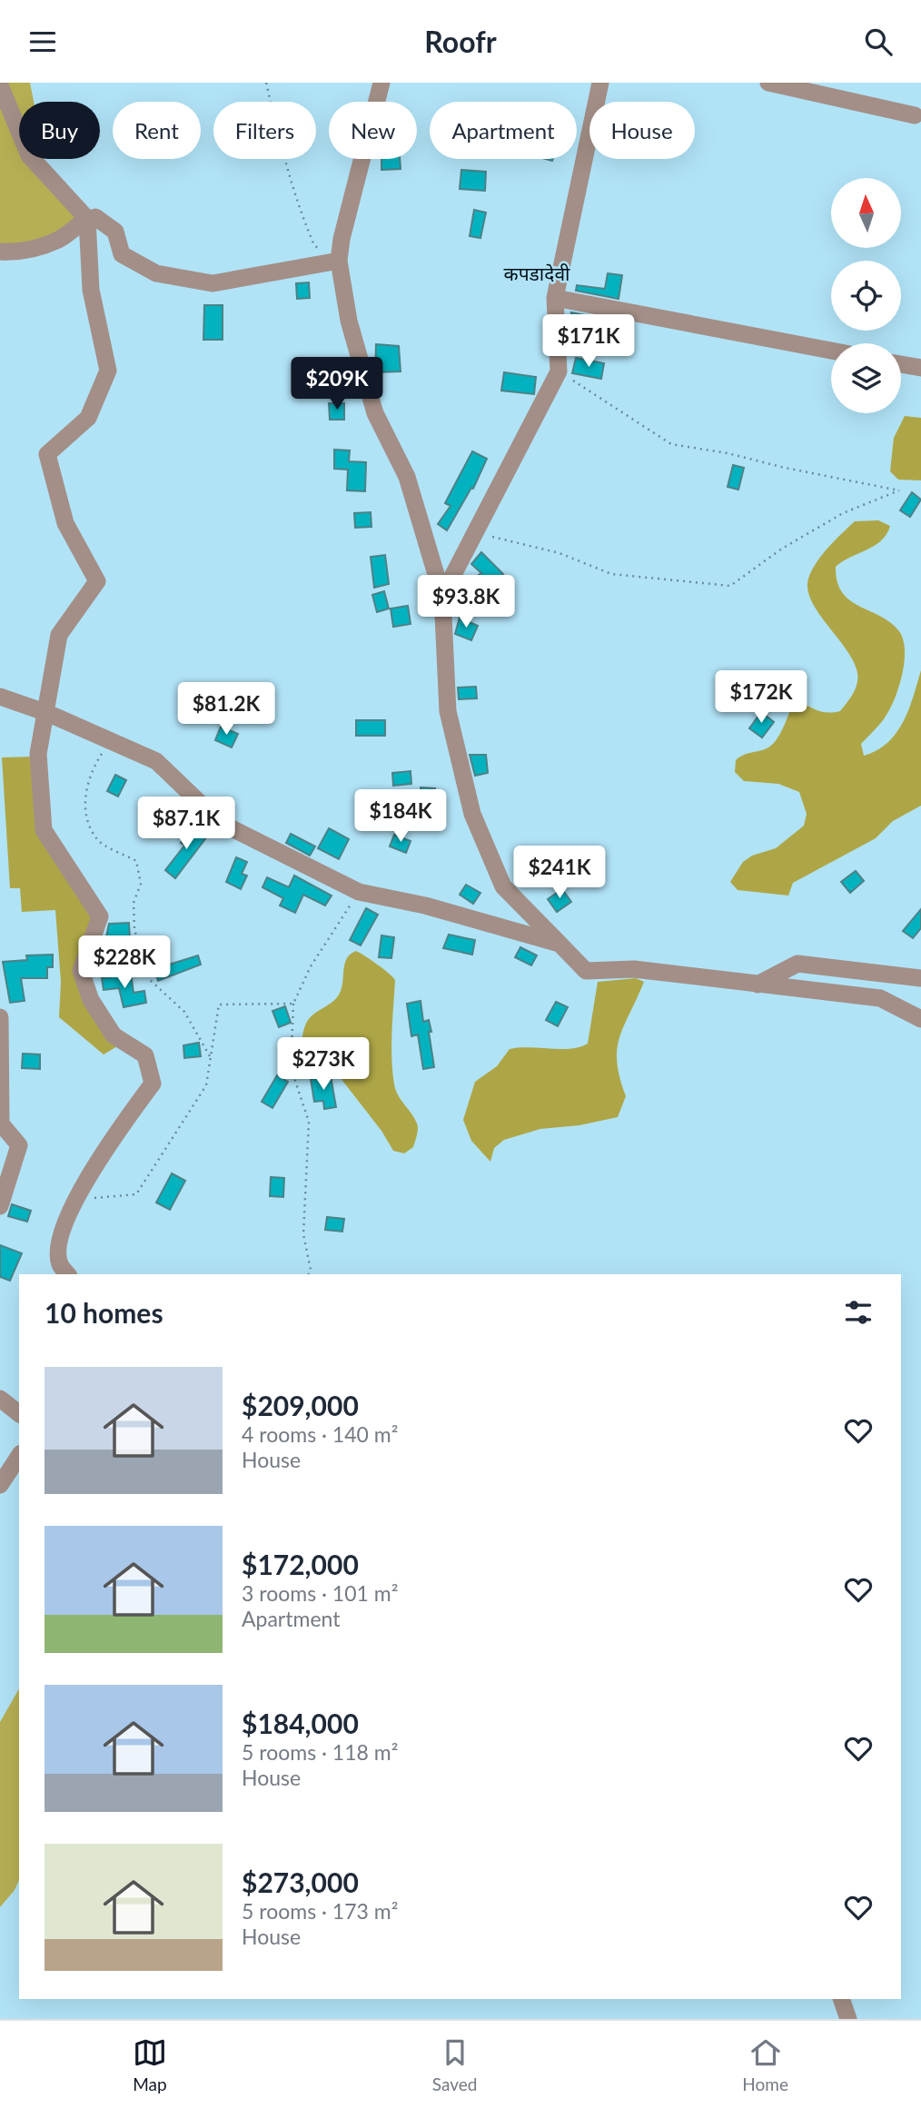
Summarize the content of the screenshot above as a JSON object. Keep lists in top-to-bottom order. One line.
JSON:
{"districts":["कपडादेवी"],"north":"top","page":{"header":"Roofr","chip":["Buy","Rent","Filters","New","Apartment","House"],"price":["$171K","$209K","$93.8K","$172K","$81.2K","$184K","$87.1K","$241K","$228K","$273K"],"heading":"10 homes","list":[{"name":"$209,000","note":"4 rooms · 140 m² · House"},{"name":"$172,000","note":"3 rooms · 101 m² · Apartment"},{"name":"$184,000","note":"5 rooms · 118 m² · House"},{"name":"$273,000","note":"5 rooms · 173 m² · House"}],"tabs":["Map","Saved","Home"]}}
